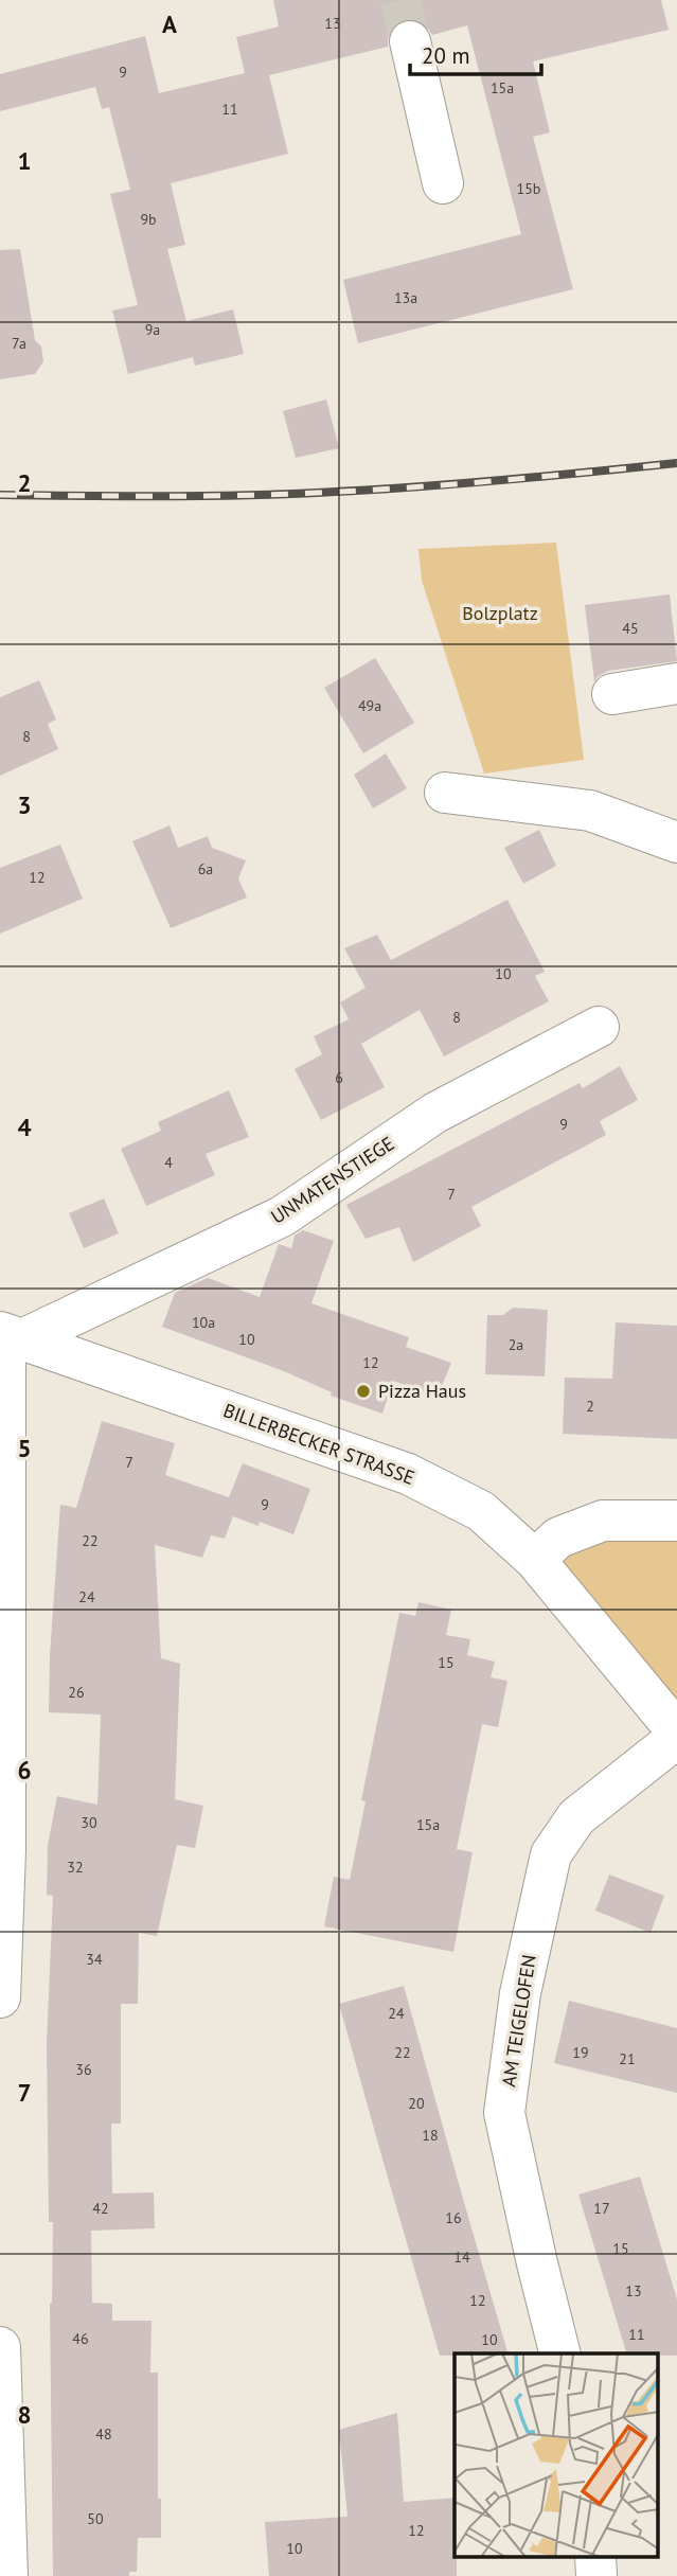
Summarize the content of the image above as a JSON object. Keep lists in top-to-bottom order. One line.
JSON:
{"streets":{"street":["UNMATENSTIEGE","BILLERBECKER STRASSE","AM TEIGELOFEN"]},"crossings":[["UNMATENSTIEGE","BILLERBECKER STRASSE"]],"parks":["Bolzplatz"],"places":["Pizza Haus"],"house_numbers":["13","9","15a","11","15b","9b","13a","9a","7a","45","49a","8","6a","12","10","8","6","9","4","7","10a","10","2a","12","2","7","9","22","24","15","26","30","15a","32","34","24","22","19","21","36","20","18","42","17","16","15","14","13","12","11","46","10","48","50","12","10"],"scale_bar":"20 m","grid":{"columns":["A"],"rows":["1","2","3","4","5","6","7","8"]}}
